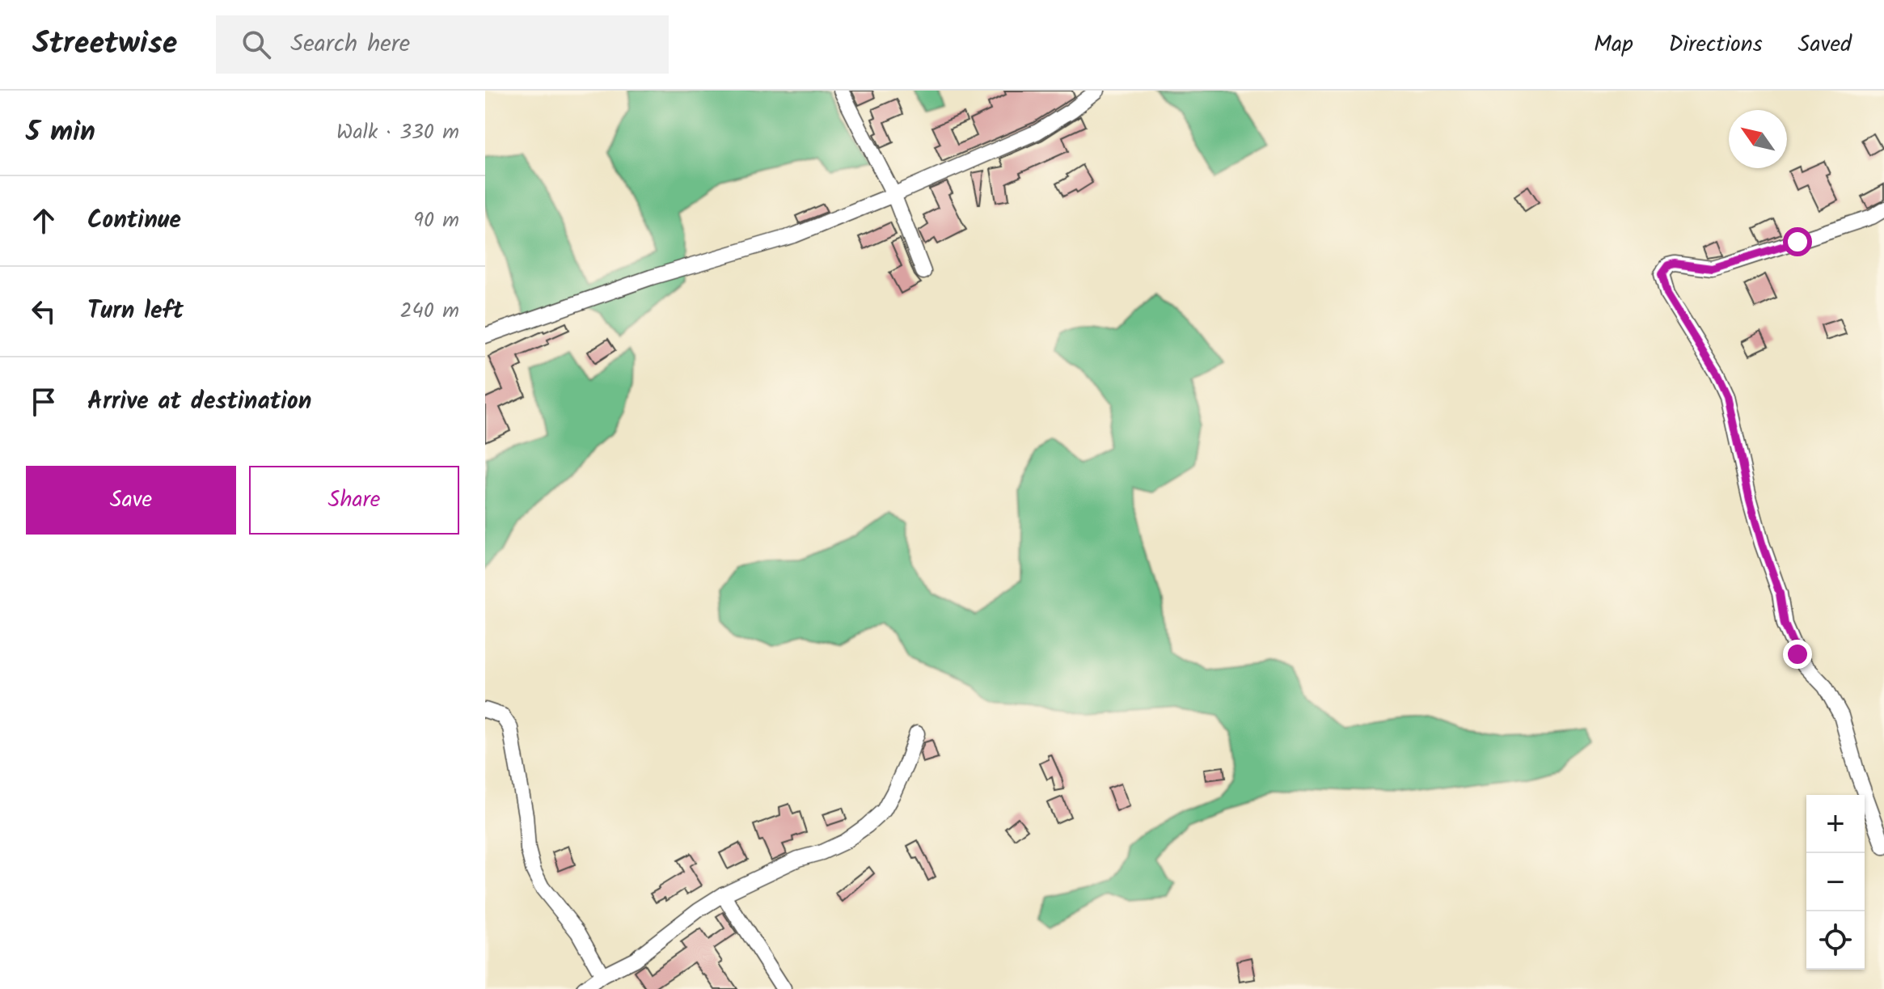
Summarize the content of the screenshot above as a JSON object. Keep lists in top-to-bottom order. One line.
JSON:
{"north":"top left","page":{"header":"Streetwise","search":"Search here","nav":["Map","Directions","Saved"],"heading":["5 min","Walk · 330 m"],"list":[["Continue","90 m"],["Turn left","240 m"],"Arrive at destination"],"buttons":["Save","Share"],"map_buttons":["+","−"]}}
